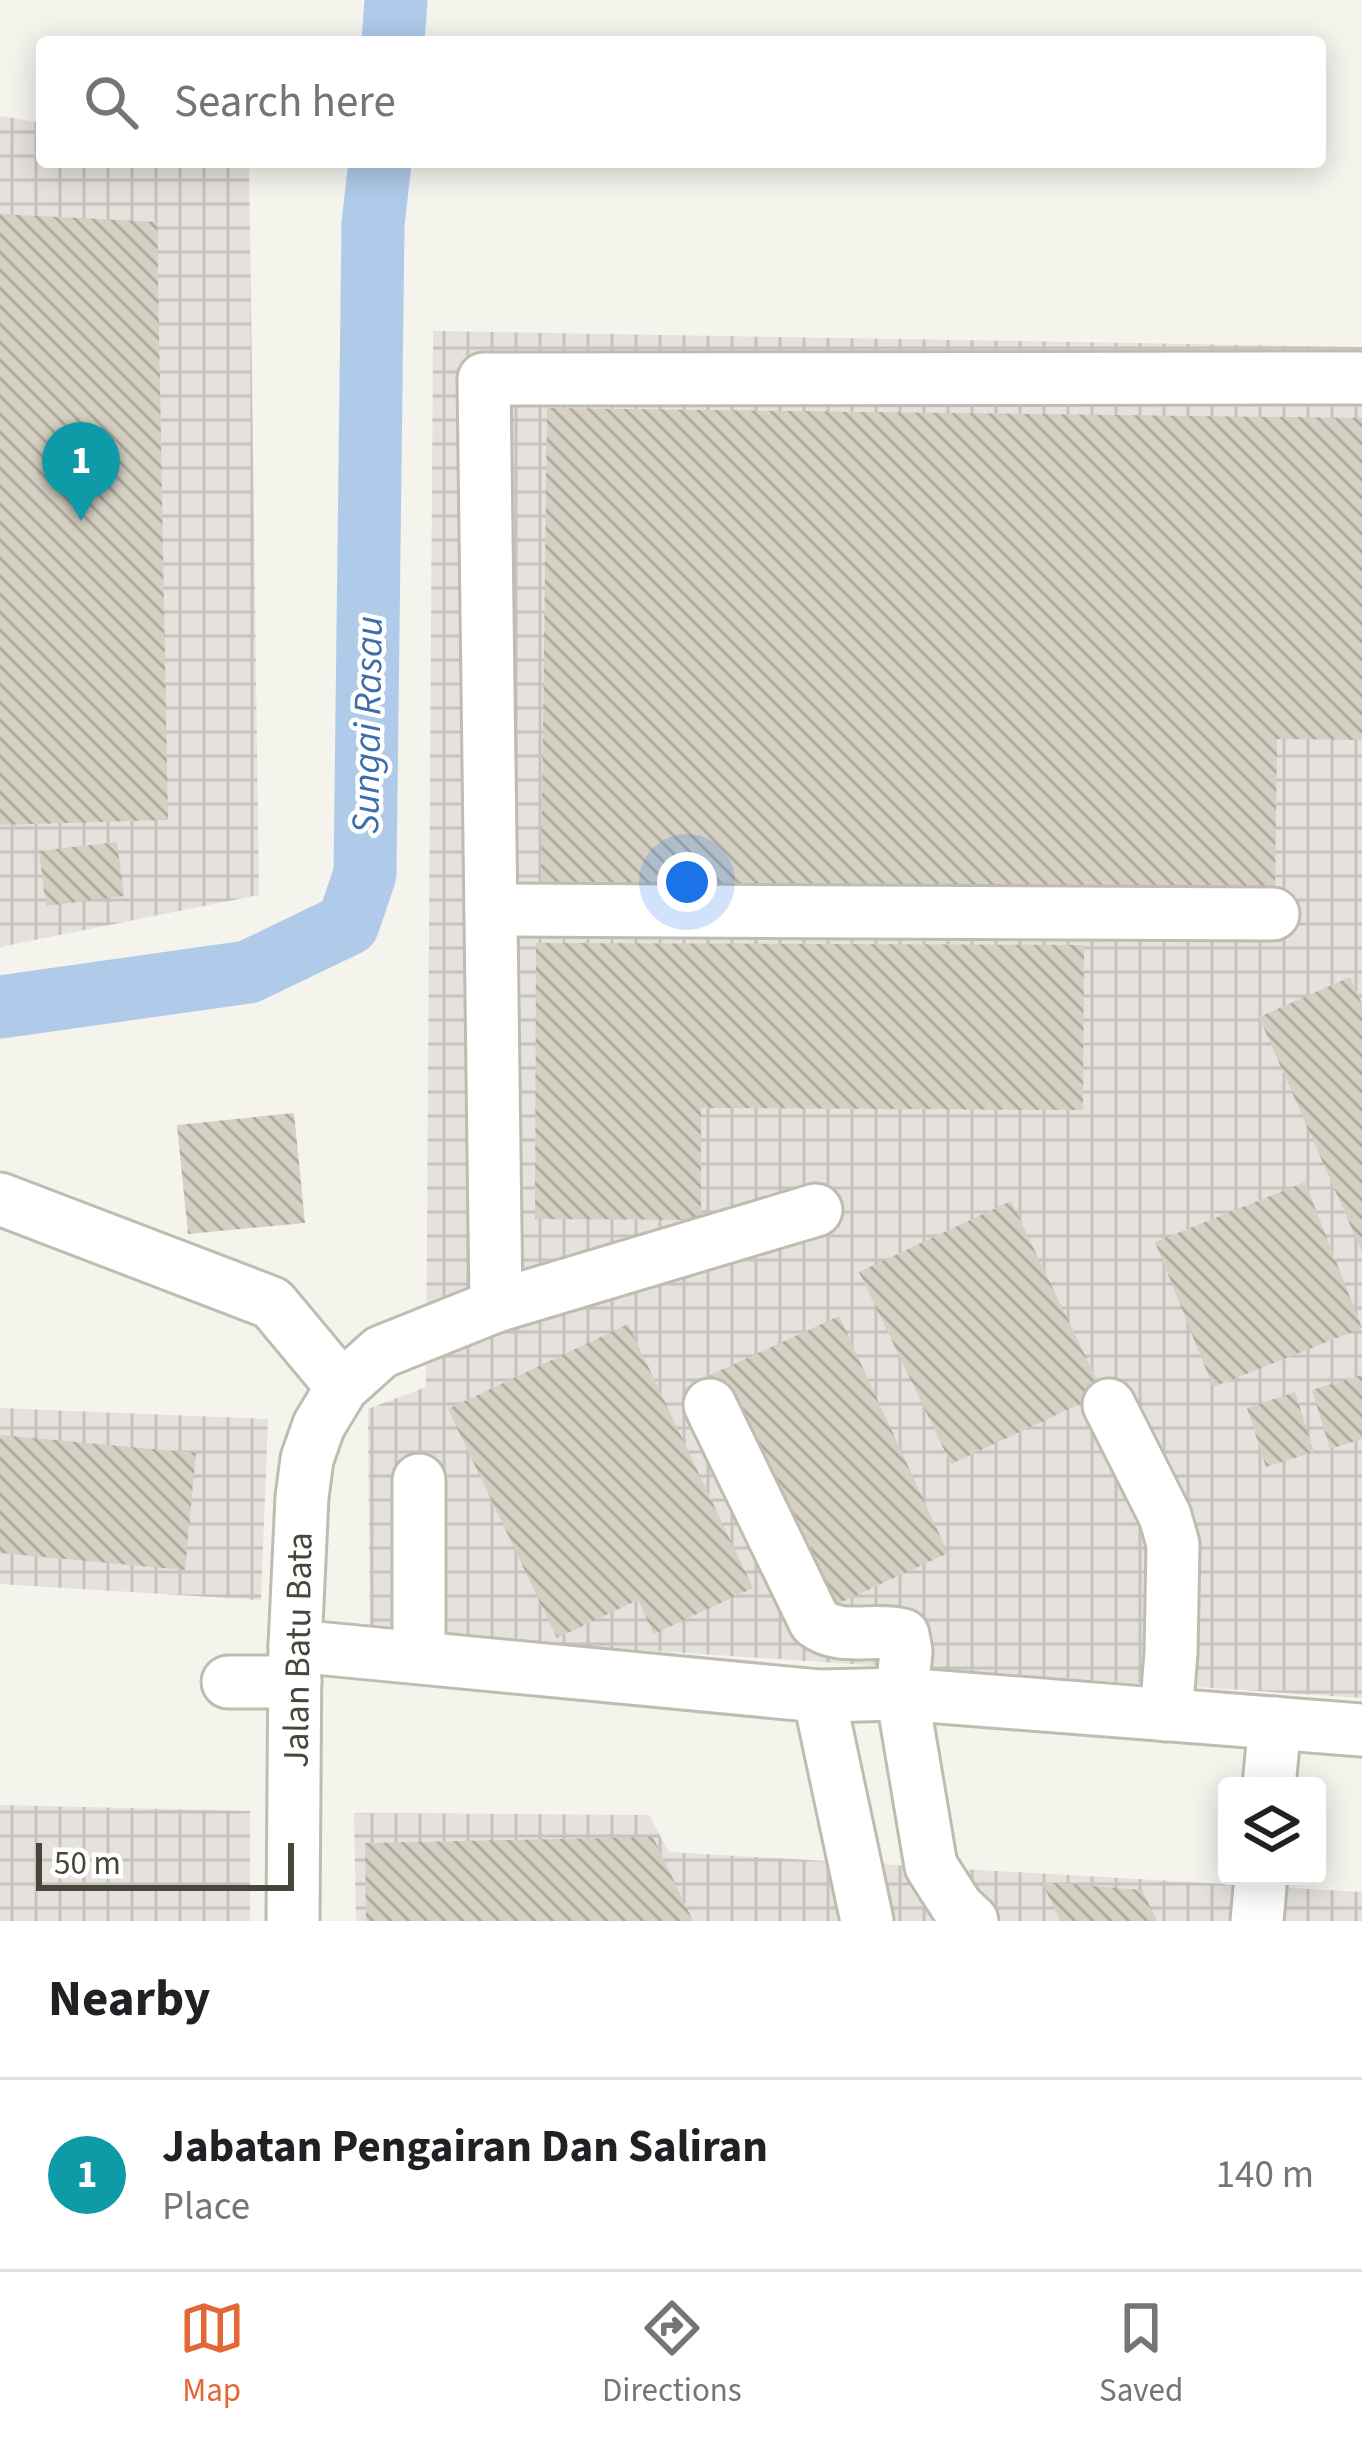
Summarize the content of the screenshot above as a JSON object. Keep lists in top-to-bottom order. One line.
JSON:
{"streets":{"street":["Jalan Batu Bata"]},"water":["Sungai Rasau"],"scale_bar":"50 m","page":{"search":"Search here","pins":"1","scale":"50 m","heading":"Nearby","list":[{"mark":"1","name":"Jabatan Pengairan Dan Saliran","note":"Place","value":"140 m"}],"nav":["Map","Directions","Saved"]}}
